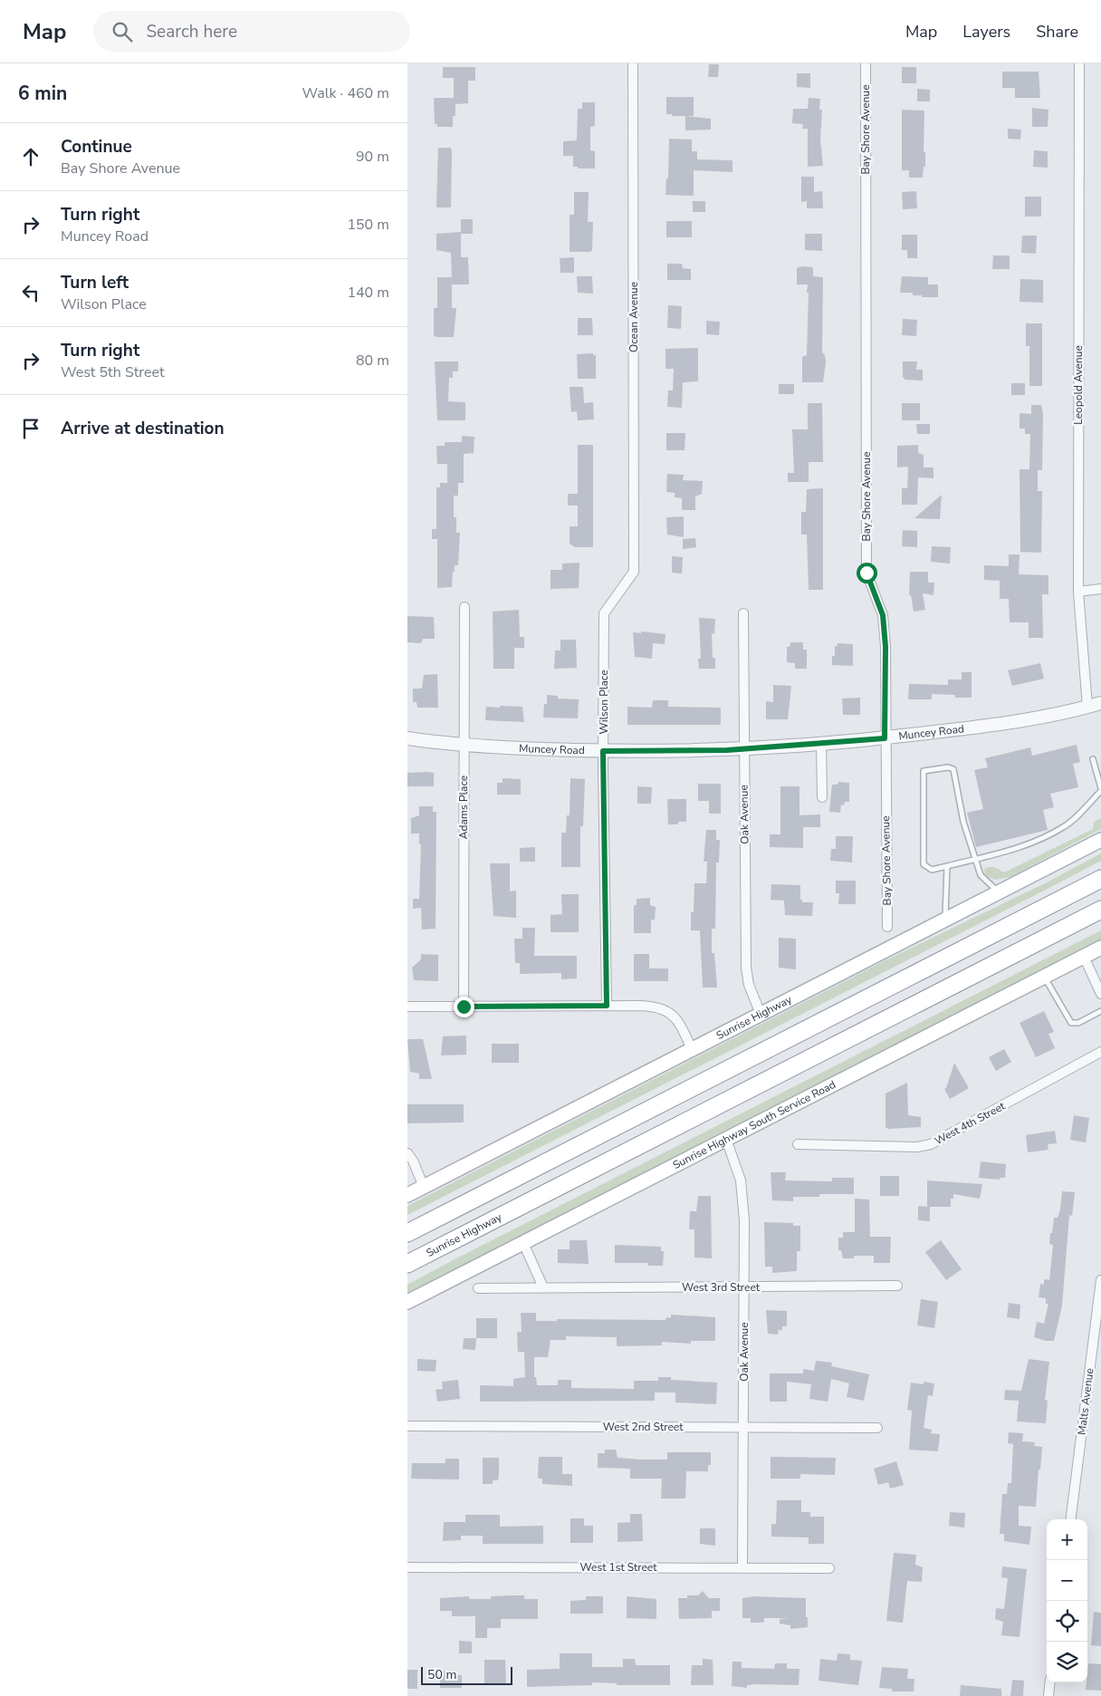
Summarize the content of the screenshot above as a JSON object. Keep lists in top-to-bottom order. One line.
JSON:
{"streets":{"highway":["Sunrise Highway"],"main road":["Sunrise Highway South Service Road"],"street":["Bay Shore Avenue","Ocean Avenue","Leopold Avenue","Wilson Place","Muncey Road","Adams Place","Oak Avenue","West 4th Street","West 3rd Street","Malts Avenue","West 2nd Street","West 1st Street"]},"crossings":[["Bay Shore Avenue","Muncey Road"],["Ocean Avenue","Wilson Place"],["Leopold Avenue","Muncey Road"],["Wilson Place","Muncey Road"],["Muncey Road","Adams Place"],["Muncey Road","Oak Avenue"],["Oak Avenue","Sunrise Highway"],["Oak Avenue","Sunrise Highway South Service Road"],["Oak Avenue","West 3rd Street"],["Oak Avenue","West 2nd Street"],["Oak Avenue","West 1st Street"]],"scale_bar":"50 m","page":{"header":"Map","search":"Search here","nav":["Map","Layers","Share"],"heading":["6 min","Walk · 460 m"],"list":[["Continue","Bay Shore Avenue","90 m"],["Turn right","Muncey Road","150 m"],["Turn left","Wilson Place","140 m"],["Turn right","West 5th Street","80 m"],"Arrive at destination"],"map_buttons":["+","−"],"scale":"50 m"}}
